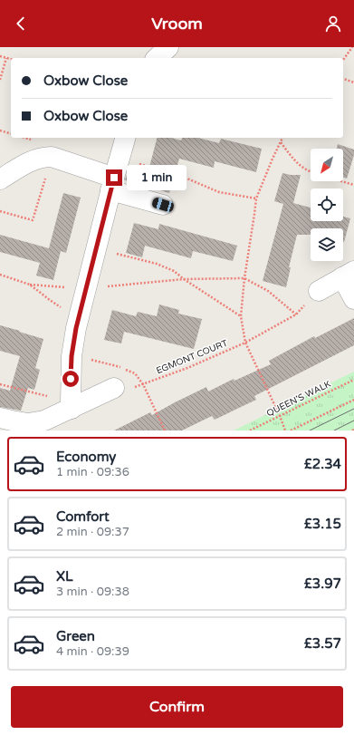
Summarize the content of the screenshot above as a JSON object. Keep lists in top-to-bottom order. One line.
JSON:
{"streets":{"path":["EGMONT COURT","QUEEN'S WALK"]},"north":"bottom left","page":{"header":"Vroom","banner":["Oxbow Close","Oxbow Close"],"bubble":"1 min","list":[{"name":"Economy","note":"1 min · 09:36","value":"£2.34"},{"name":"Comfort","note":"2 min · 09:37","value":"£3.15"},{"name":"XL","note":"3 min · 09:38","value":"£3.97"},{"name":"Green","note":"4 min · 09:39","value":"£3.57"}],"buttons":"Confirm"}}
